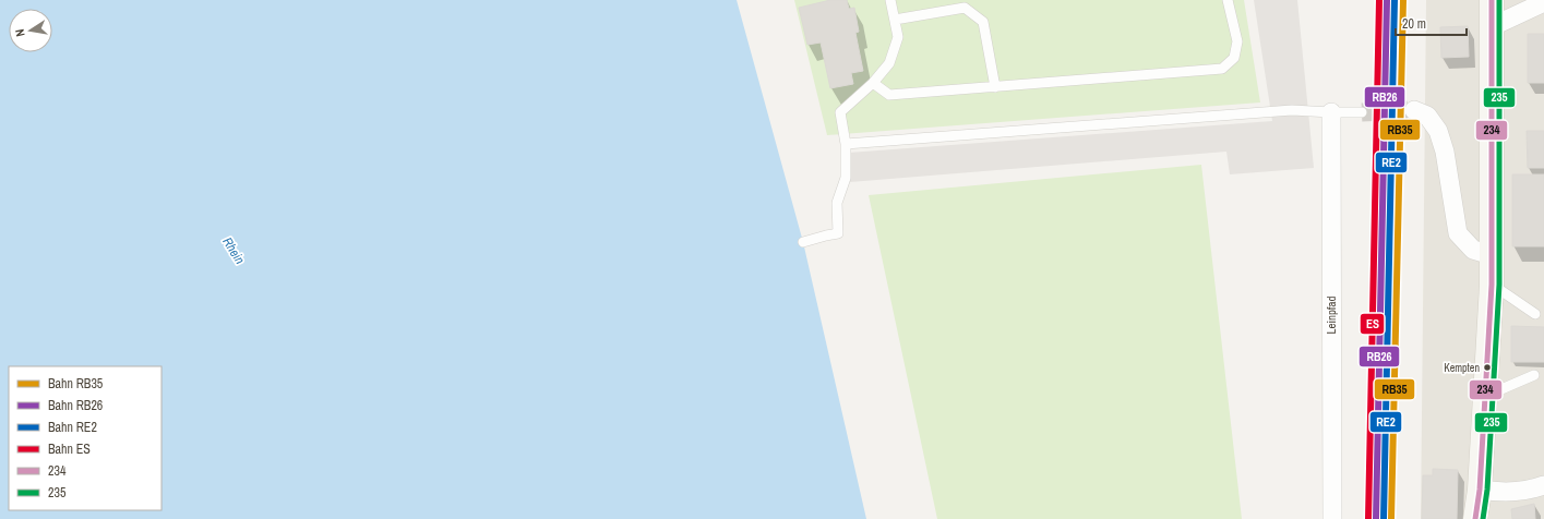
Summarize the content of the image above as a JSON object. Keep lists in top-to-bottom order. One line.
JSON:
{"streets":{"street":["Leinpfad"]},"water":["Rhein"],"places":["Kempten"],"lines":["rail line RB35","rail line RB26","rail line RE2","rail line ES","transit line 234","transit line 235"],"legend":["Bahn RB35","Bahn RB26","Bahn RE2","Bahn ES","234","235"],"scale_bar":"20 m","north":"left"}
